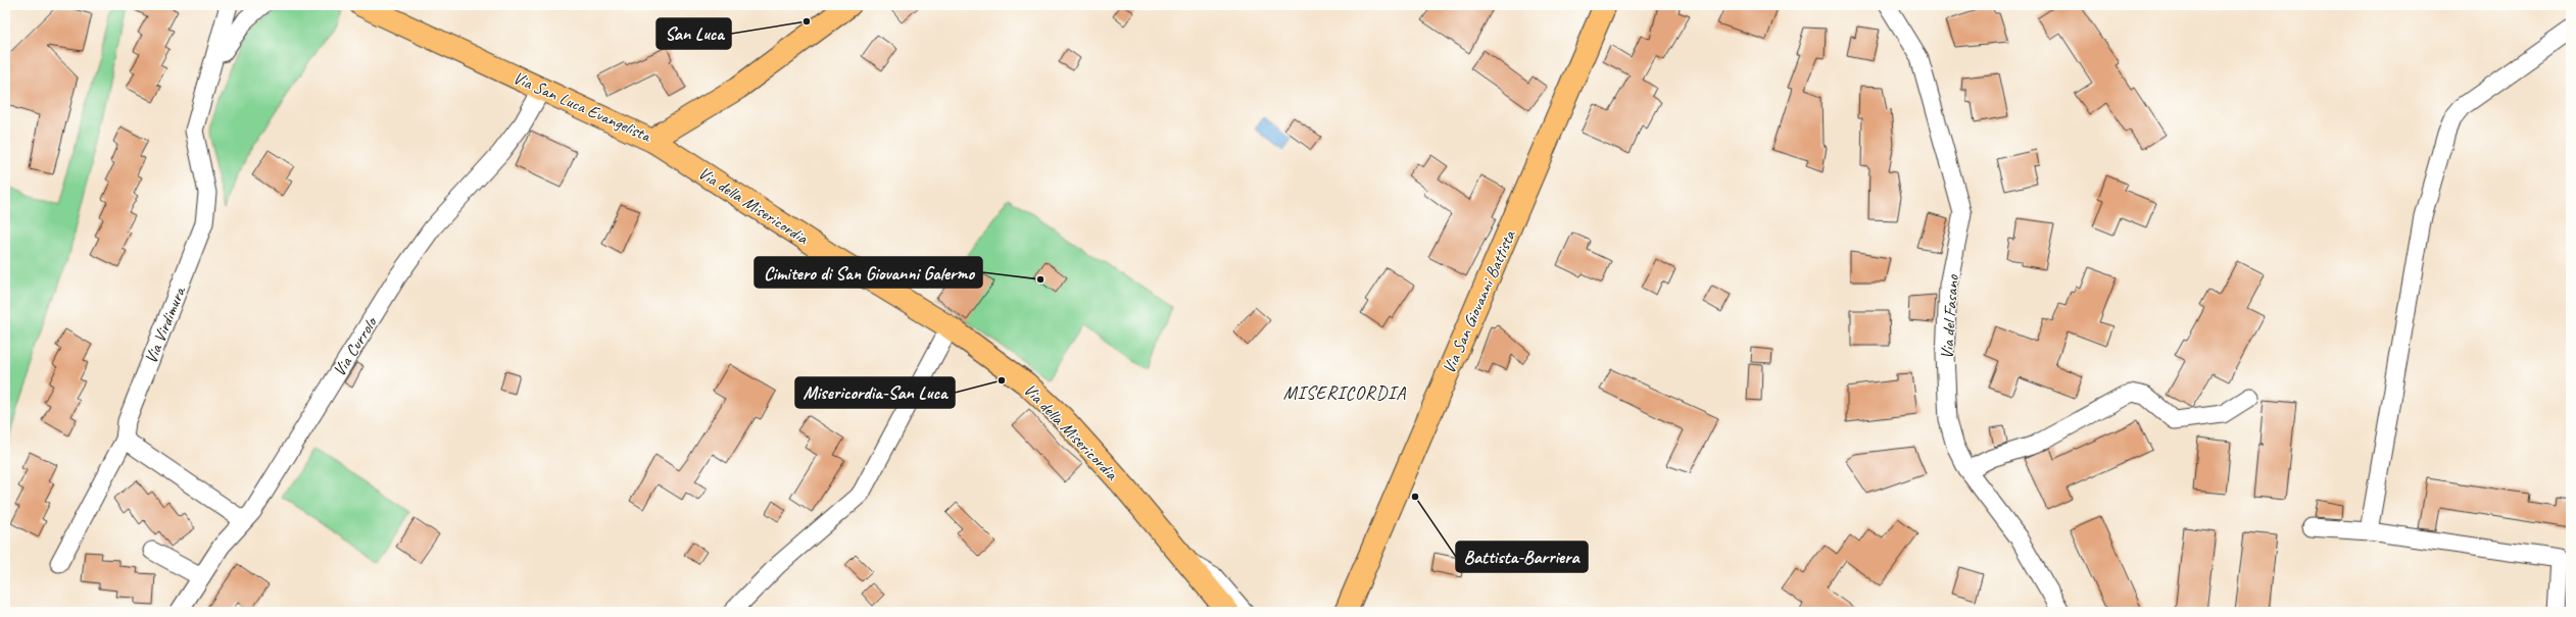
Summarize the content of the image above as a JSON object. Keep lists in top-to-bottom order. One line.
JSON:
{"streets":{"main road":["Via San Luca Evangelista","Via della Misericordia","Via San Giovanni Battista"],"street":["Via del Fasano","Via Virdimura","Via Currolo"]},"crossings":[["Via San Luca Evangelista","Via della Misericordia"],["Via San Luca Evangelista","Via Currolo"]],"districts":["MISERICORDIA"],"places":["San Luca","Cimitero di San Giovanni Galermo","Misericordia-San Luca","Battista-Barriera"]}
